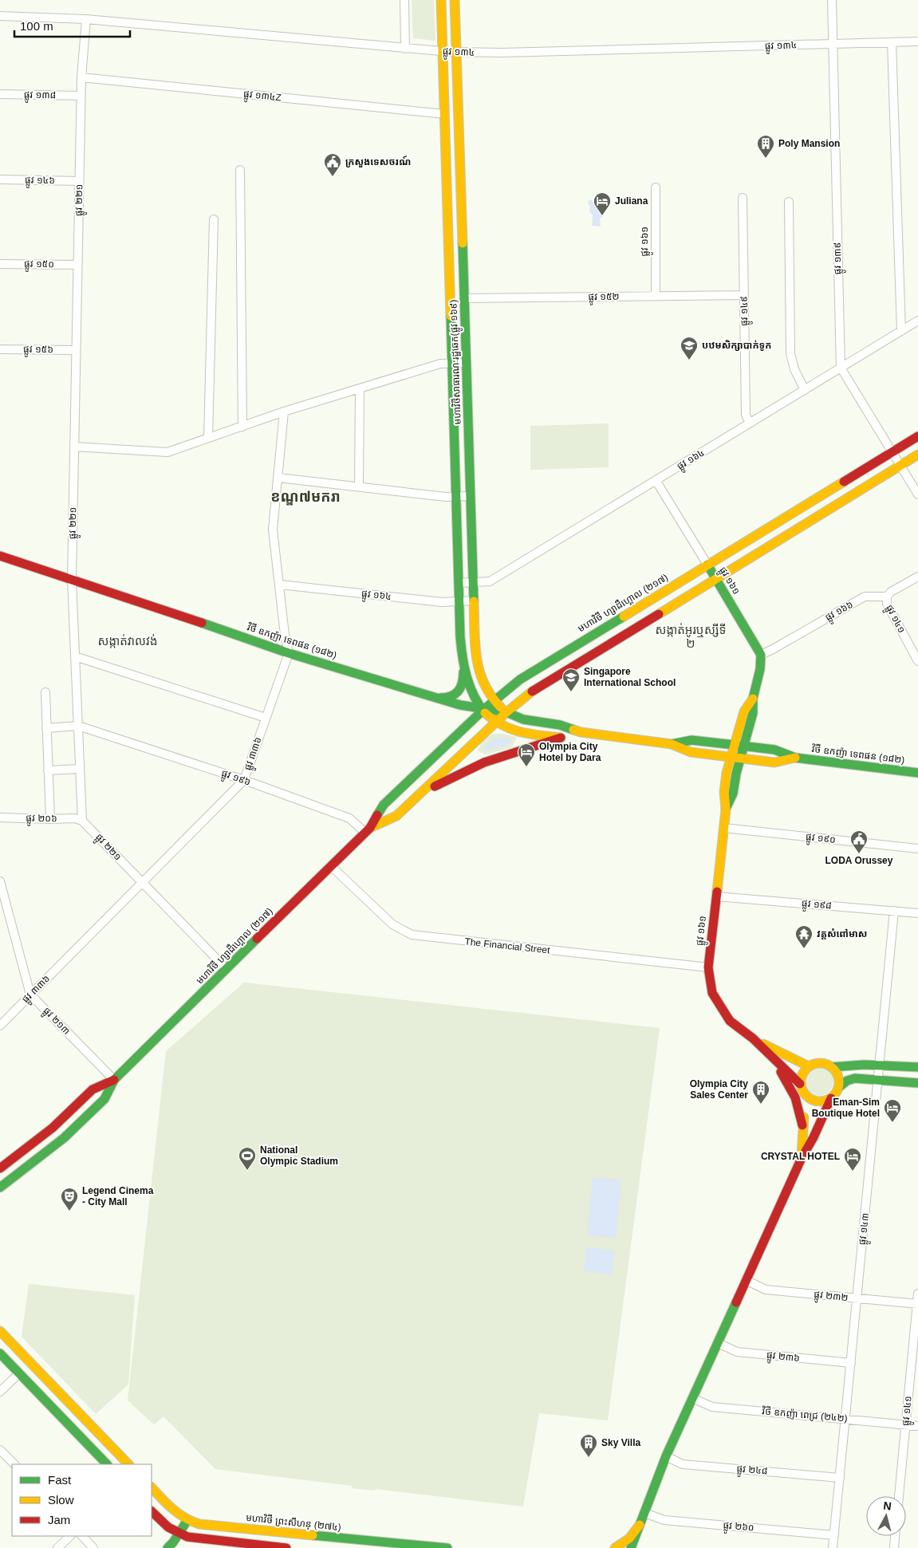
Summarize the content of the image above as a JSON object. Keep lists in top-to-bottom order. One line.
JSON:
{"streets":{"main road":["ផ្លូវ ១៦១","មហាវិថីសាធារណៈរដ្ឋឆេក(ផ្លូវ ១៦៩)","មហាវិថី ហ្សាដឹហ្គោល (២១៧)","វិថី ឧកញ៉ា ទេពផន (១៨២)","មហាវិថី ព្រះសីហនុ (២៧៤)"],"street":["ផ្លូវ ១៣៤","ផ្លូវ ១៣៨","ផ្លូវ ១៣៤Z","ផ្លូវ ១៤៦","ផ្លូវ ២២១","ផ្លូវ ១៣៩","ផ្លូវ ១៥០","ផ្លូវ ១៥២","ផ្លូវ ១៤៩","ផ្លូវ ១៥៦","ផ្លូវ ១៦៤","ផ្លូវ ១៦៦","ផ្លូវ ១៤១","ផ្លូវ ៣៣៦","ផ្លូវ ១៩៦","ផ្លូវ ២០៦","ផ្លូវ ១៩០","ផ្លូវ ១៩៨","The Financial Street","ផ្លូវ ២១៣","ផ្លូវ ១៤៣","ផ្លូវ ២៣២","ផ្លូវ ២៣៦","វិថី ឧកញ៉ា ពេជ្រ (២៤២)","ផ្លូវ ២៤៨","ផ្លូវ ២៦០"]},"crossings":[["ផ្លូវ ១៣៤","ផ្លូវ ២២១"],["ផ្លូវ ១៣៤","ផ្លូវ ១៣៩"],["ផ្លូវ ១៣៤","មហាវិថីសាធារណៈរដ្ឋឆេក(ផ្លូវ ១៦៩)"],["ផ្លូវ ១៣៨","ផ្លូវ ២២១"],["ផ្លូវ ១៣៤Z","ផ្លូវ ២២១"],["ផ្លូវ ១៣៤Z","មហាវិថីសាធារណៈរដ្ឋឆេក(ផ្លូវ ១៦៩)"],["ផ្លូវ ១៤៦","ផ្លូវ ២២១"],["ផ្លូវ ២២១","ផ្លូវ ១៥០"],["ផ្លូវ ២២១","ផ្លូវ ១៥៦"],["ផ្លូវ ២២១","មហាវិថី ហ្សាដឹហ្គោល (២១៧)"],["ផ្លូវ ២២១","វិថី ឧកញ៉ា ទេពផន (១៨២)"],["ផ្លូវ ២២១","ផ្លូវ ៣៣៦"],["ផ្លូវ ២២១","ផ្លូវ ១៩៦"],["ផ្លូវ ២២១","ផ្លូវ ២០៦"],["ផ្លូវ ១៦១","ផ្លូវ ១៥២"],["ផ្លូវ ១៦១","ផ្លូវ ១៦៤"],["ផ្លូវ ១៦១","មហាវិថី ហ្សាដឹហ្គោល (២១៧)"],["ផ្លូវ ១៦១","ផ្លូវ ១៦៦"],["ផ្លូវ ១៦១","វិថី ឧកញ៉ា ទេពផន (១៨២)"],["ផ្លូវ ១៦១","ផ្លូវ ១៩០"],["ផ្លូវ ១៦១","ផ្លូវ ១៩៨"],["ផ្លូវ ១៦១","The Financial Street"],["ផ្លូវ ១៣៩","ផ្លូវ ១៦៤"],["ផ្លូវ ១៣៩","មហាវិថី ហ្សាដឹហ្គោល (២១៧)"],["ផ្លូវ ១៥២","ផ្លូវ ១៤៩"],["ផ្លូវ ១៥២","មហាវិថីសាធារណៈរដ្ឋឆេក(ផ្លូវ ១៦៩)"],["ផ្លូវ ១៤៩","ផ្លូវ ១៦៤"],["មហាវិថីសាធារណៈរដ្ឋឆេក(ផ្លូវ ១៦៩)","ផ្លូវ ១៦៤"],["មហាវិថីសាធារណៈរដ្ឋឆេក(ផ្លូវ ១៦៩)","មហាវិថី ហ្សាដឹហ្គោល (២១៧)"],["មហាវិថីសាធារណៈរដ្ឋឆេក(ផ្លូវ ១៦៩)","វិថី ឧកញ៉ា ទេពផន (១៨២)"],["មហាវិថី ហ្សាដឹហ្គោល (២១៧)","វិថី ឧកញ៉ា ទេពផន (១៨២)"],["មហាវិថី ហ្សាដឹហ្គោល (២១៧)","ផ្លូវ ១៩៦"],["មហាវិថី ហ្សាដឹហ្គោល (២១៧)","The Financial Street"],["មហាវិថី ហ្សាដឹហ្គោល (២១៧)","ផ្លូវ ២១៣"],["ផ្លូវ ១៦៦","ផ្លូវ ១៤១"],["ផ្លូវ ១៤១","ផ្លូវ ២៣២"],["ផ្លូវ ១៤១","វិថី ឧកញ៉ា ពេជ្រ (២៤២)"],["វិថី ឧកញ៉ា ទេពផន (១៨២)","ផ្លូវ ៣៣៦"],["ផ្លូវ ៣៣៦","ផ្លូវ ១៩៦"],["ផ្លូវ ៣៣៦","ផ្លូវ ២១៣"],["ផ្លូវ ១៩៨","ផ្លូវ ១៤៣"],["ផ្លូវ ១៤៣","ផ្លូវ ២៣២"],["ផ្លូវ ១៤៣","ផ្លូវ ២៣៦"],["ផ្លូវ ១៤៣","វិថី ឧកញ៉ា ពេជ្រ (២៤២)"],["ផ្លូវ ១៤៣","ផ្លូវ ២៤៨"],["ផ្លូវ ១៤៣","ផ្លូវ ២៦០"]],"districts":["ខណ្ឌ៧មករា","សង្កាត់អូរឬស្សីទី ២","សង្កាត់វាលវង់"],"places":{"building":["Poly Mansion","Olympia City Sales Center","Sky Villa"],"public building":["ក្រសួងទេសចរណ៍","LODA Orussey"],"hotel":["Juliana","Olympia City Hotel by Dara","Eman-Sim Boutique Hotel","CRYSTAL HOTEL"],"school or university":["បឋមសិក្សាបាក់ទូក","Singapore International School"],"temple":["វត្តសំពៅមាស"],"sports":["National Olympic Stadium"],"theatre":["Legend Cinema - City Mall"]},"legend":["Fast","Slow","Jam"],"scale_bar":"100 m","north":"top"}
